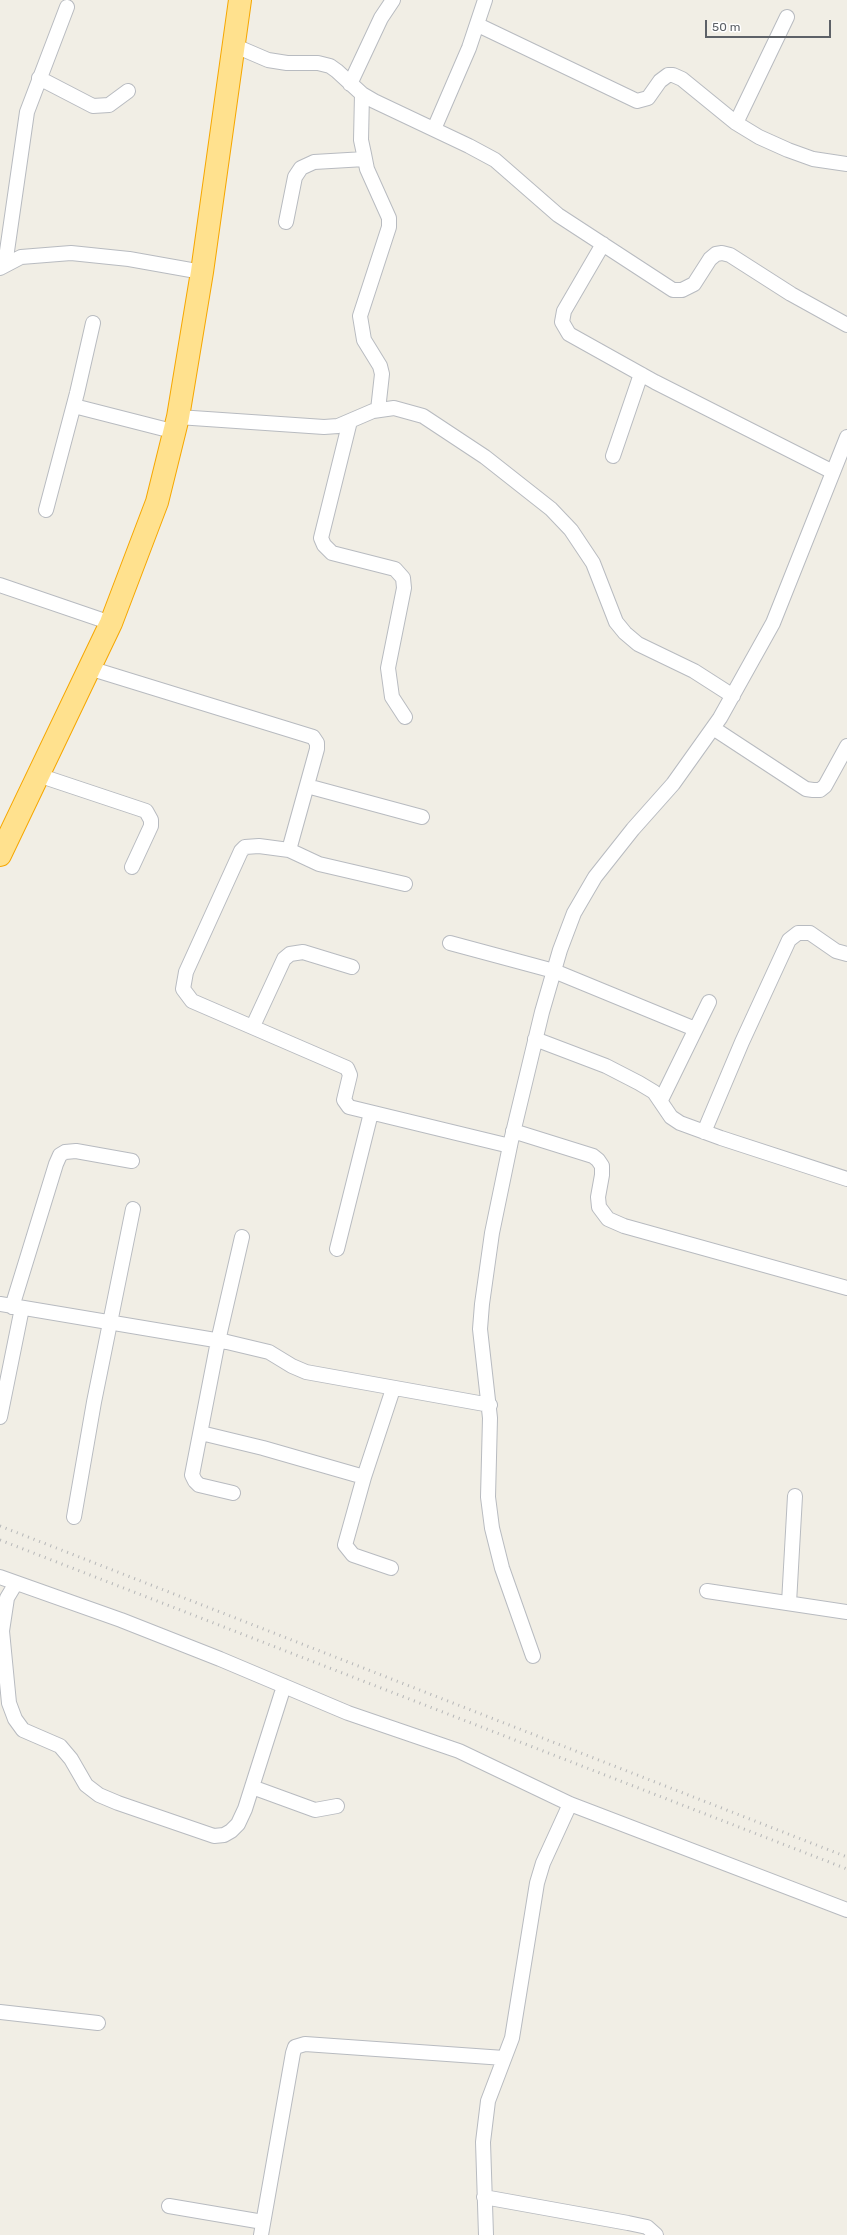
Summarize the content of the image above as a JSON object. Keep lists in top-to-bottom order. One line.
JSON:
{"scale_bar":"50 m"}
